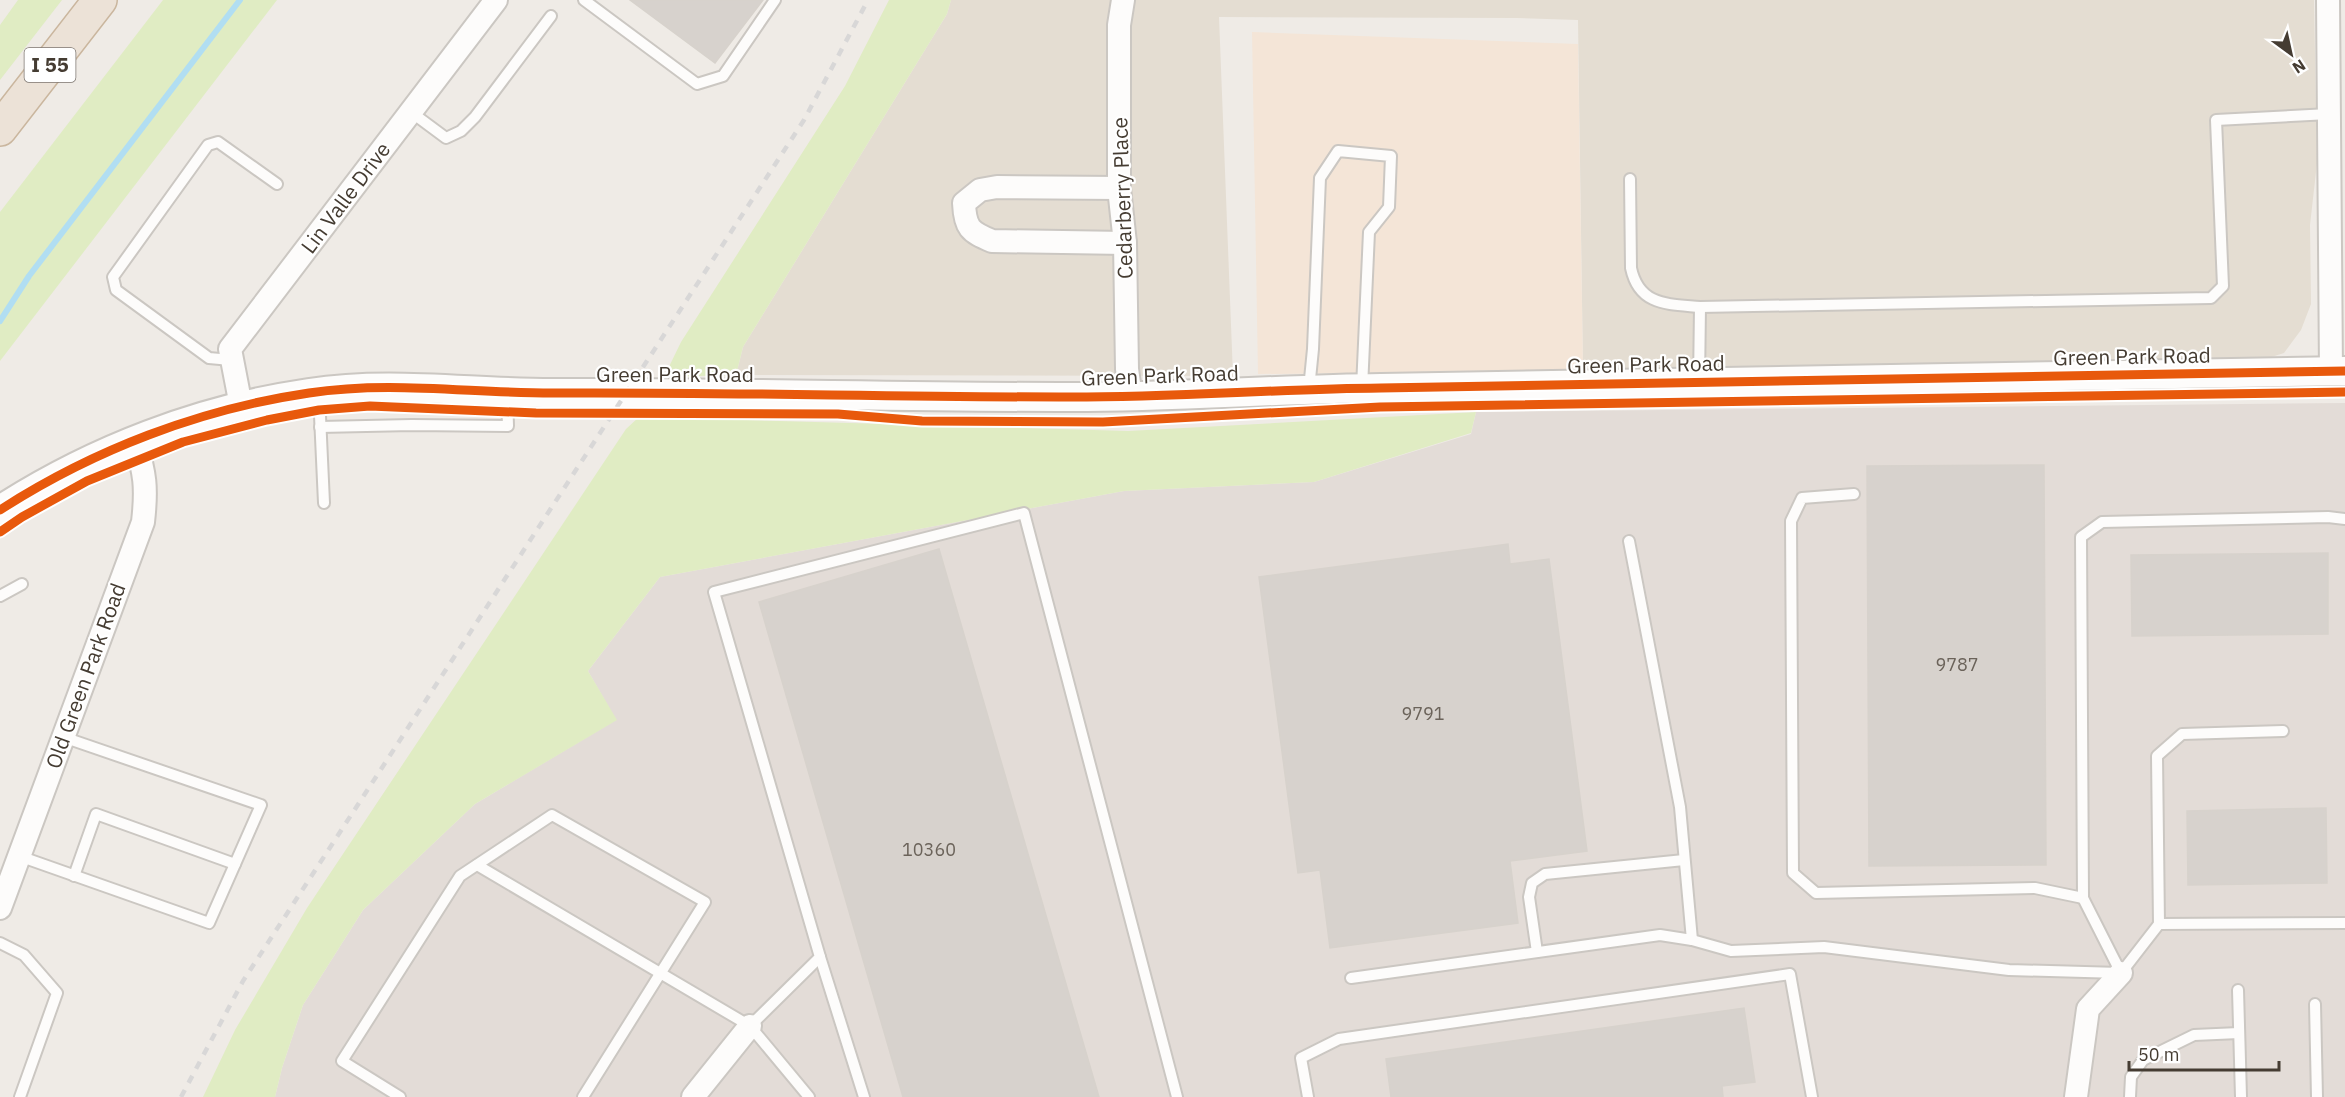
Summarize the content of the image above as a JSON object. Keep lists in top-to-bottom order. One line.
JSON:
{"streets":{"highway":["I 55"],"street":["Lin Valle Drive","Cedarberry Place","Green Park Road","Old Green Park Road"]},"crossings":[["Cedarberry Place","Green Park Road"],["Green Park Road","Old Green Park Road"]],"house_numbers":["9787","9791","10360"],"scale_bar":"50 m","north":"bottom right"}
